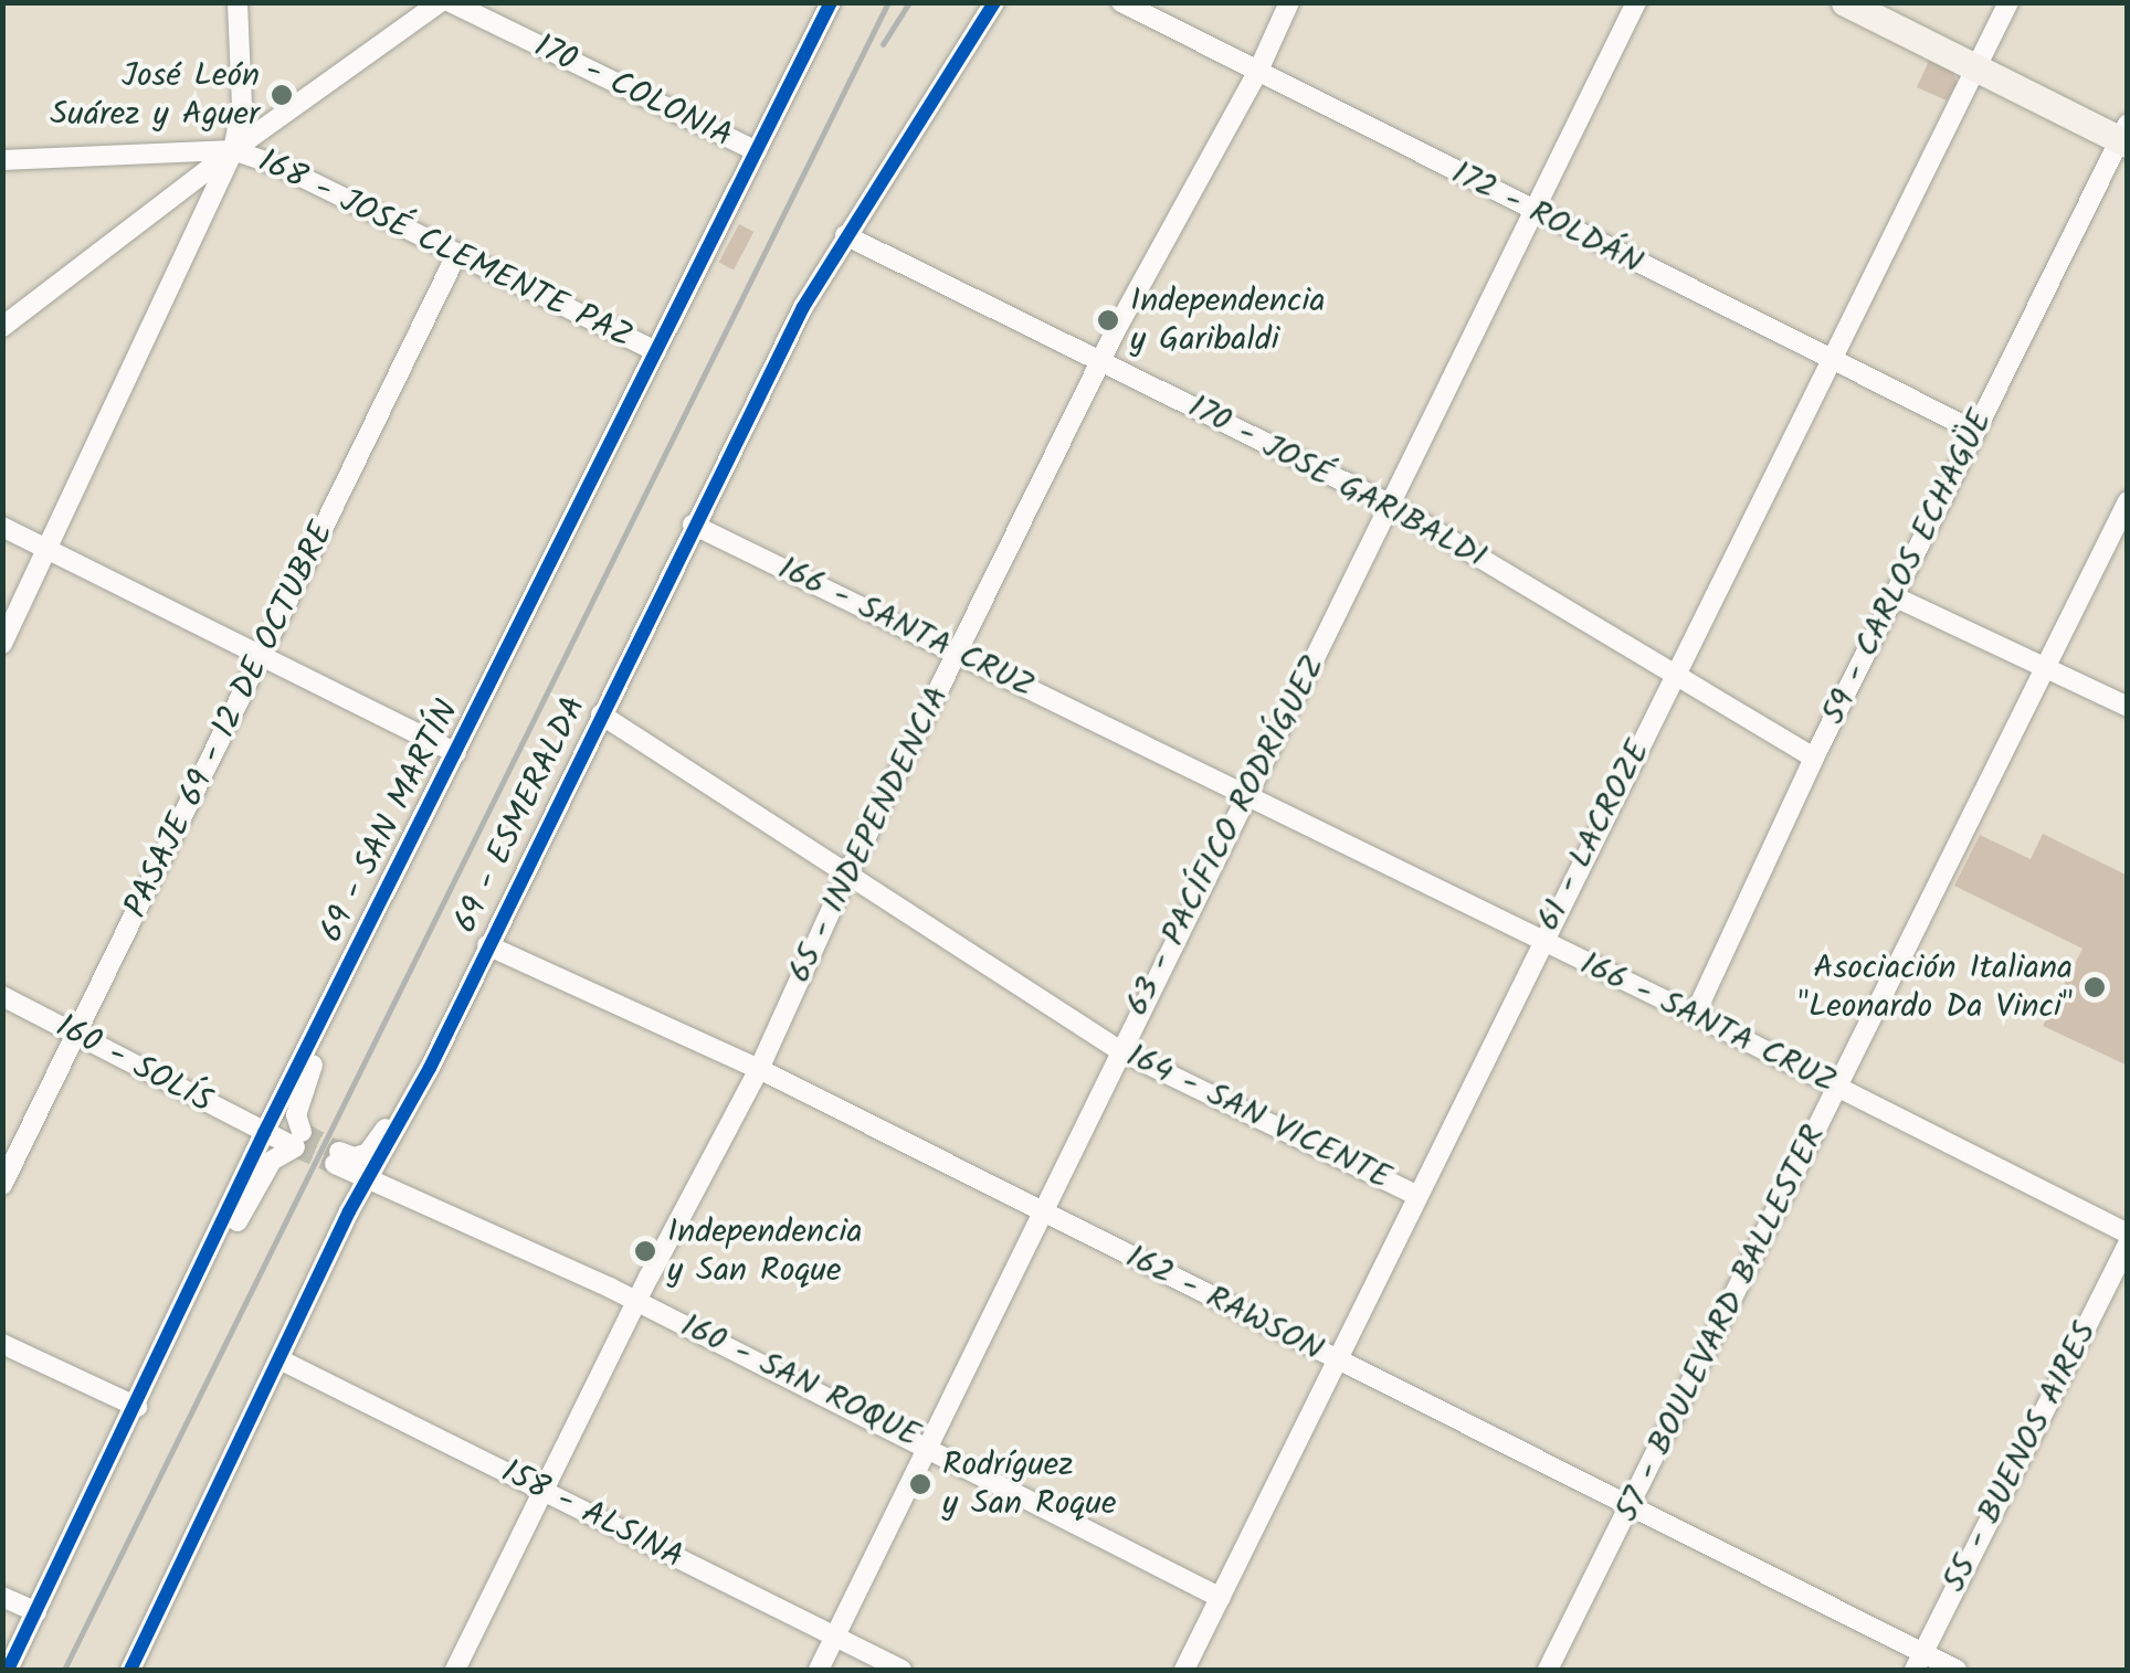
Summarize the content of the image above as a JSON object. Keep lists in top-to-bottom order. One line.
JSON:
{"streets":{"street":["170 - COLONIA","172 - ROLDÁN","168 - JOSÉ CLEMENTE PAZ","170 - JOSÉ GARIBALDI","59 - CARLOS ECHAGÜE","166 - SANTA CRUZ","PASAJE 69 - 12 DE OCTUBRE","69 - ESMERALDA","69 - SAN MARTÍN","65 - INDEPENDENCIA","63 - PACÍFICO RODRÍGUEZ","61 - LACROZE","160 - SOLÍS","164 - SAN VICENTE","162 - RAWSON","57 - BOULEVARD BALLESTER","160 - SAN ROQUE","55 - BUENOS AIRES","158 - ALSINA"]},"crossings":[["170 - COLONIA","69 - SAN MARTÍN"],["172 - ROLDÁN","59 - CARLOS ECHAGÜE"],["172 - ROLDÁN","65 - INDEPENDENCIA"],["172 - ROLDÁN","63 - PACÍFICO RODRÍGUEZ"],["172 - ROLDÁN","61 - LACROZE"],["168 - JOSÉ CLEMENTE PAZ","PASAJE 69 - 12 DE OCTUBRE"],["168 - JOSÉ CLEMENTE PAZ","69 - SAN MARTÍN"],["170 - JOSÉ GARIBALDI","59 - CARLOS ECHAGÜE"],["170 - JOSÉ GARIBALDI","69 - ESMERALDA"],["170 - JOSÉ GARIBALDI","65 - INDEPENDENCIA"],["170 - JOSÉ GARIBALDI","63 - PACÍFICO RODRÍGUEZ"],["170 - JOSÉ GARIBALDI","61 - LACROZE"],["59 - CARLOS ECHAGÜE","166 - SANTA CRUZ"],["166 - SANTA CRUZ","69 - ESMERALDA"],["166 - SANTA CRUZ","65 - INDEPENDENCIA"],["166 - SANTA CRUZ","63 - PACÍFICO RODRÍGUEZ"],["166 - SANTA CRUZ","61 - LACROZE"],["166 - SANTA CRUZ","57 - BOULEVARD BALLESTER"],["PASAJE 69 - 12 DE OCTUBRE","160 - SOLÍS"],["69 - ESMERALDA","164 - SAN VICENTE"],["69 - ESMERALDA","162 - RAWSON"],["69 - ESMERALDA","160 - SAN ROQUE"],["69 - ESMERALDA","158 - ALSINA"],["69 - SAN MARTÍN","160 - SOLÍS"],["65 - INDEPENDENCIA","164 - SAN VICENTE"],["65 - INDEPENDENCIA","162 - RAWSON"],["65 - INDEPENDENCIA","160 - SAN ROQUE"],["65 - INDEPENDENCIA","158 - ALSINA"],["63 - PACÍFICO RODRÍGUEZ","164 - SAN VICENTE"],["63 - PACÍFICO RODRÍGUEZ","162 - RAWSON"],["63 - PACÍFICO RODRÍGUEZ","160 - SAN ROQUE"],["63 - PACÍFICO RODRÍGUEZ","158 - ALSINA"],["61 - LACROZE","164 - SAN VICENTE"],["61 - LACROZE","162 - RAWSON"],["61 - LACROZE","160 - SAN ROQUE"],["162 - RAWSON","57 - BOULEVARD BALLESTER"],["162 - RAWSON","55 - BUENOS AIRES"]],"places":["José León Suárez y Aguer","Independencia y Garibaldi","Asociación Italiana \"Leonardo Da Vinci\"","Independencia y San Roque","Rodríguez y San Roque"]}
